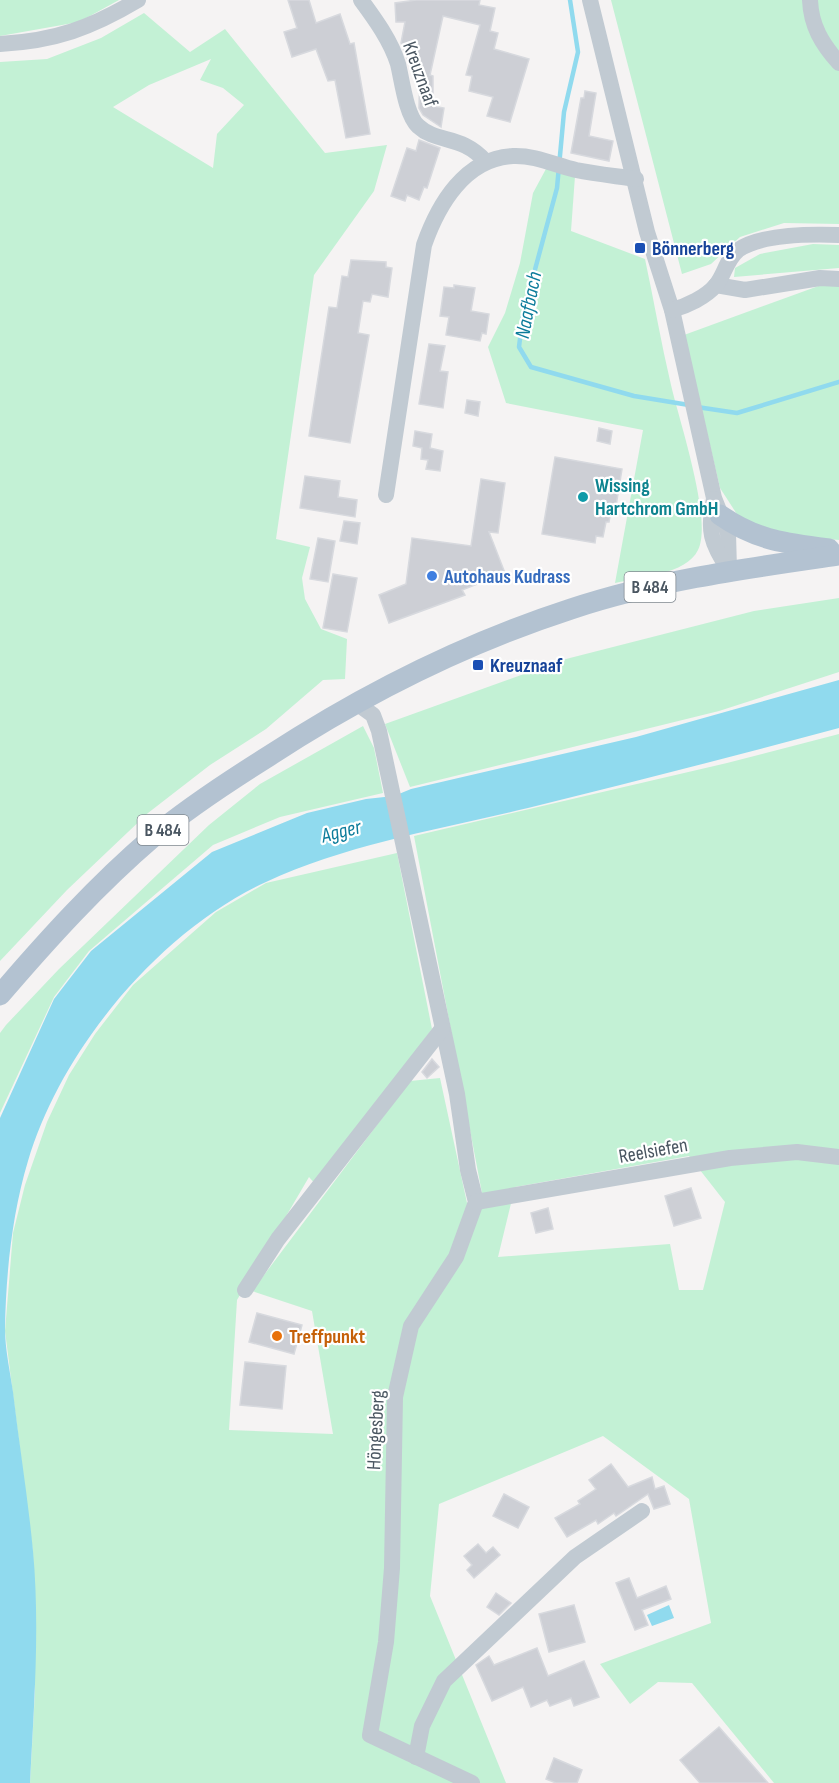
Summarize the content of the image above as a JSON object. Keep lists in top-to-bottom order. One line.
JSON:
{"streets":{"main road":["B 484"],"street":["Kreuznaaf","Reelsiefen","Höngesberg"]},"crossings":[["Reelsiefen","Höngesberg"]],"water":["Naafbach","Agger"],"places":{"transit":["Bönnerberg","Kreuznaaf"],"other":["Wissing Hartchrom GmbH","Autohaus Kudrass","Treffpunkt"]}}
